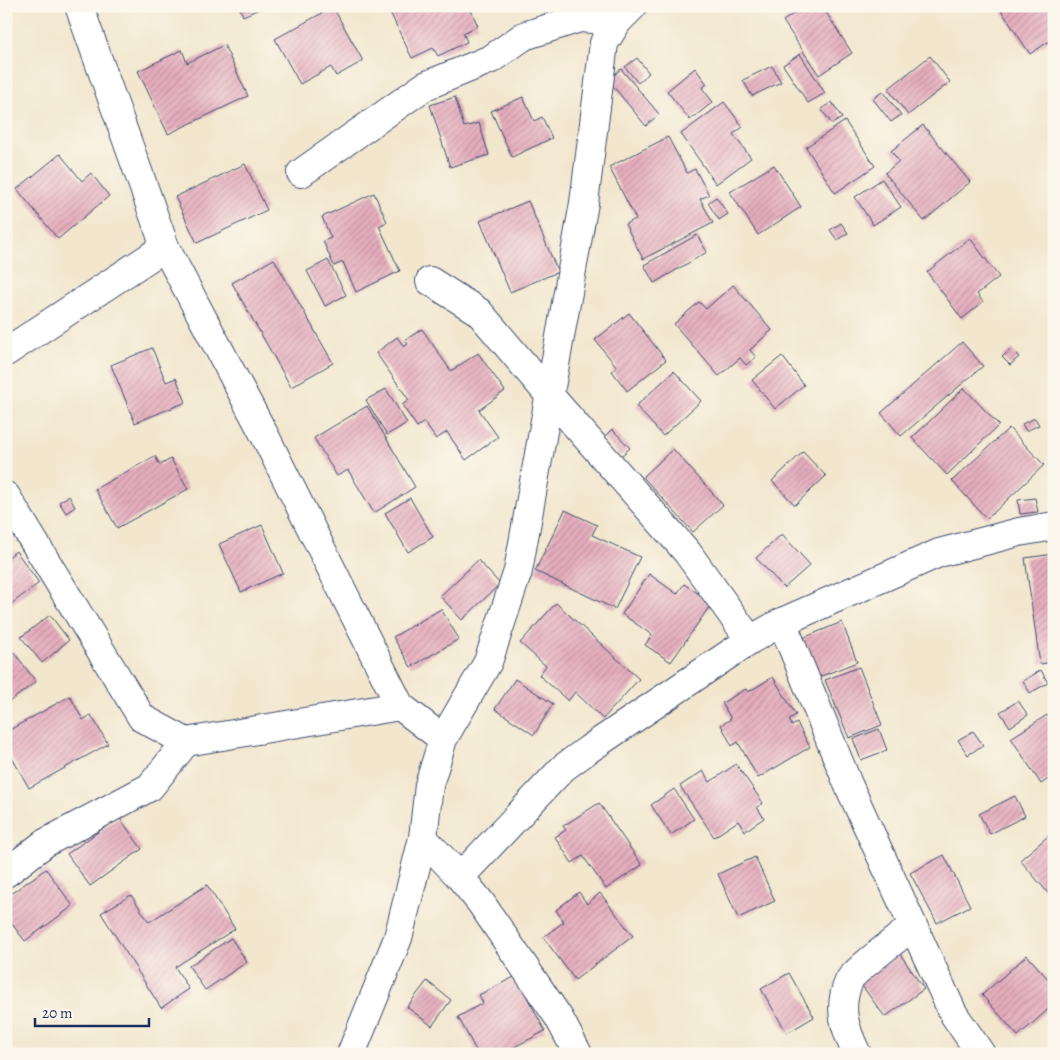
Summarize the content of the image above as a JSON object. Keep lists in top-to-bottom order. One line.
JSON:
{"scale_bar":"20 m"}
